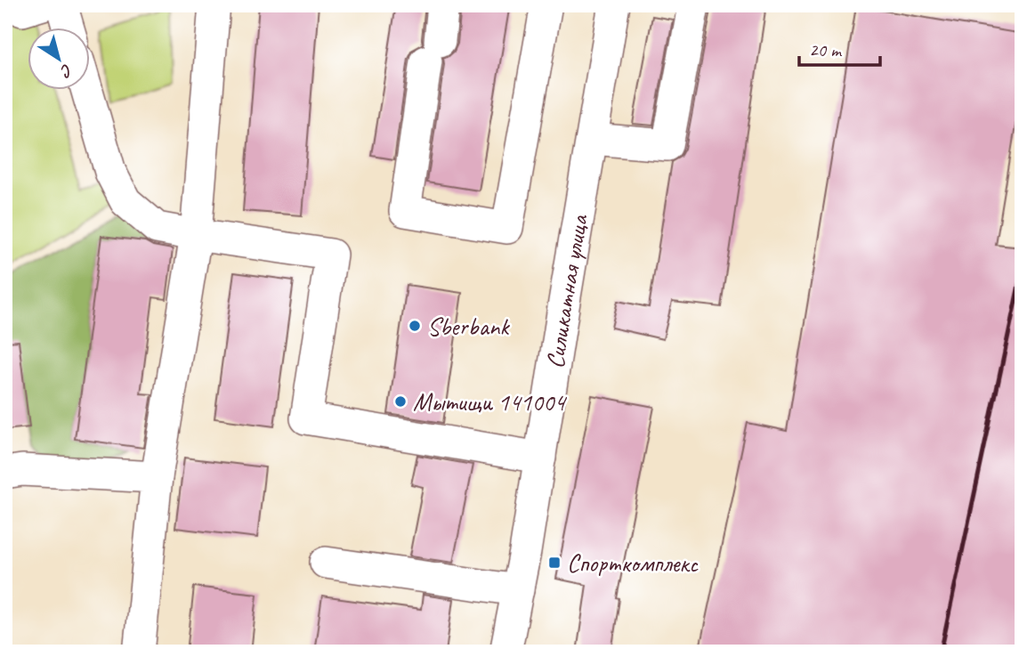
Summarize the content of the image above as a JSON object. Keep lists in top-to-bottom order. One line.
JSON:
{"streets":{"street":["Силикатная улица"]},"places":{"other":["Sberbank","Мытищи 141004"],"transit":["Спорткомплекс"]},"scale_bar":"20 m","north":"bottom right"}
